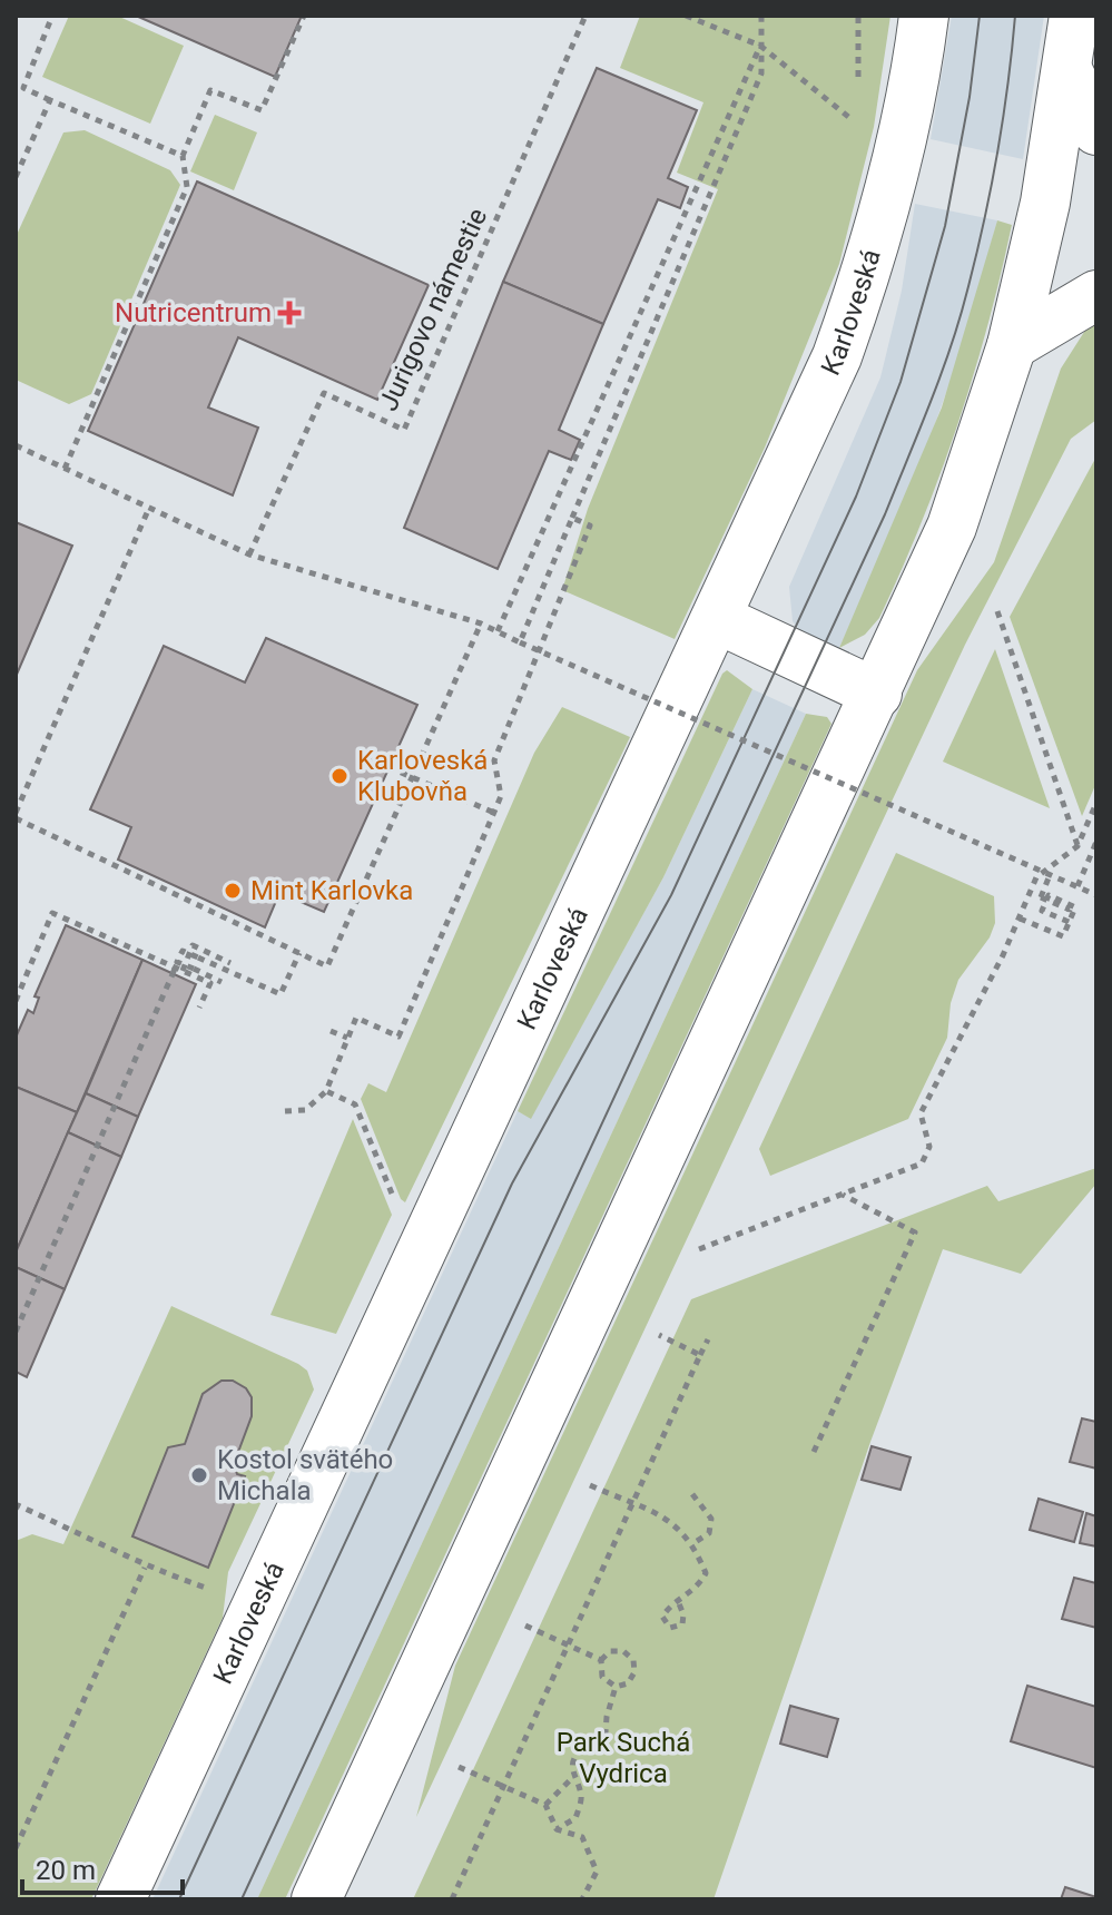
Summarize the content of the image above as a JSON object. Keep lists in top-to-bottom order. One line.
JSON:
{"streets":{"main road":["Karloveská"],"path":["Jurigovo námestie"]},"parks":["Park Suchá Vydrica"],"places":{"health":["Nutricentrum"],"other":["Karloveská Klubovňa","Mint Karlovka","Kostol svätého Michala"]},"scale_bar":"20 m"}
